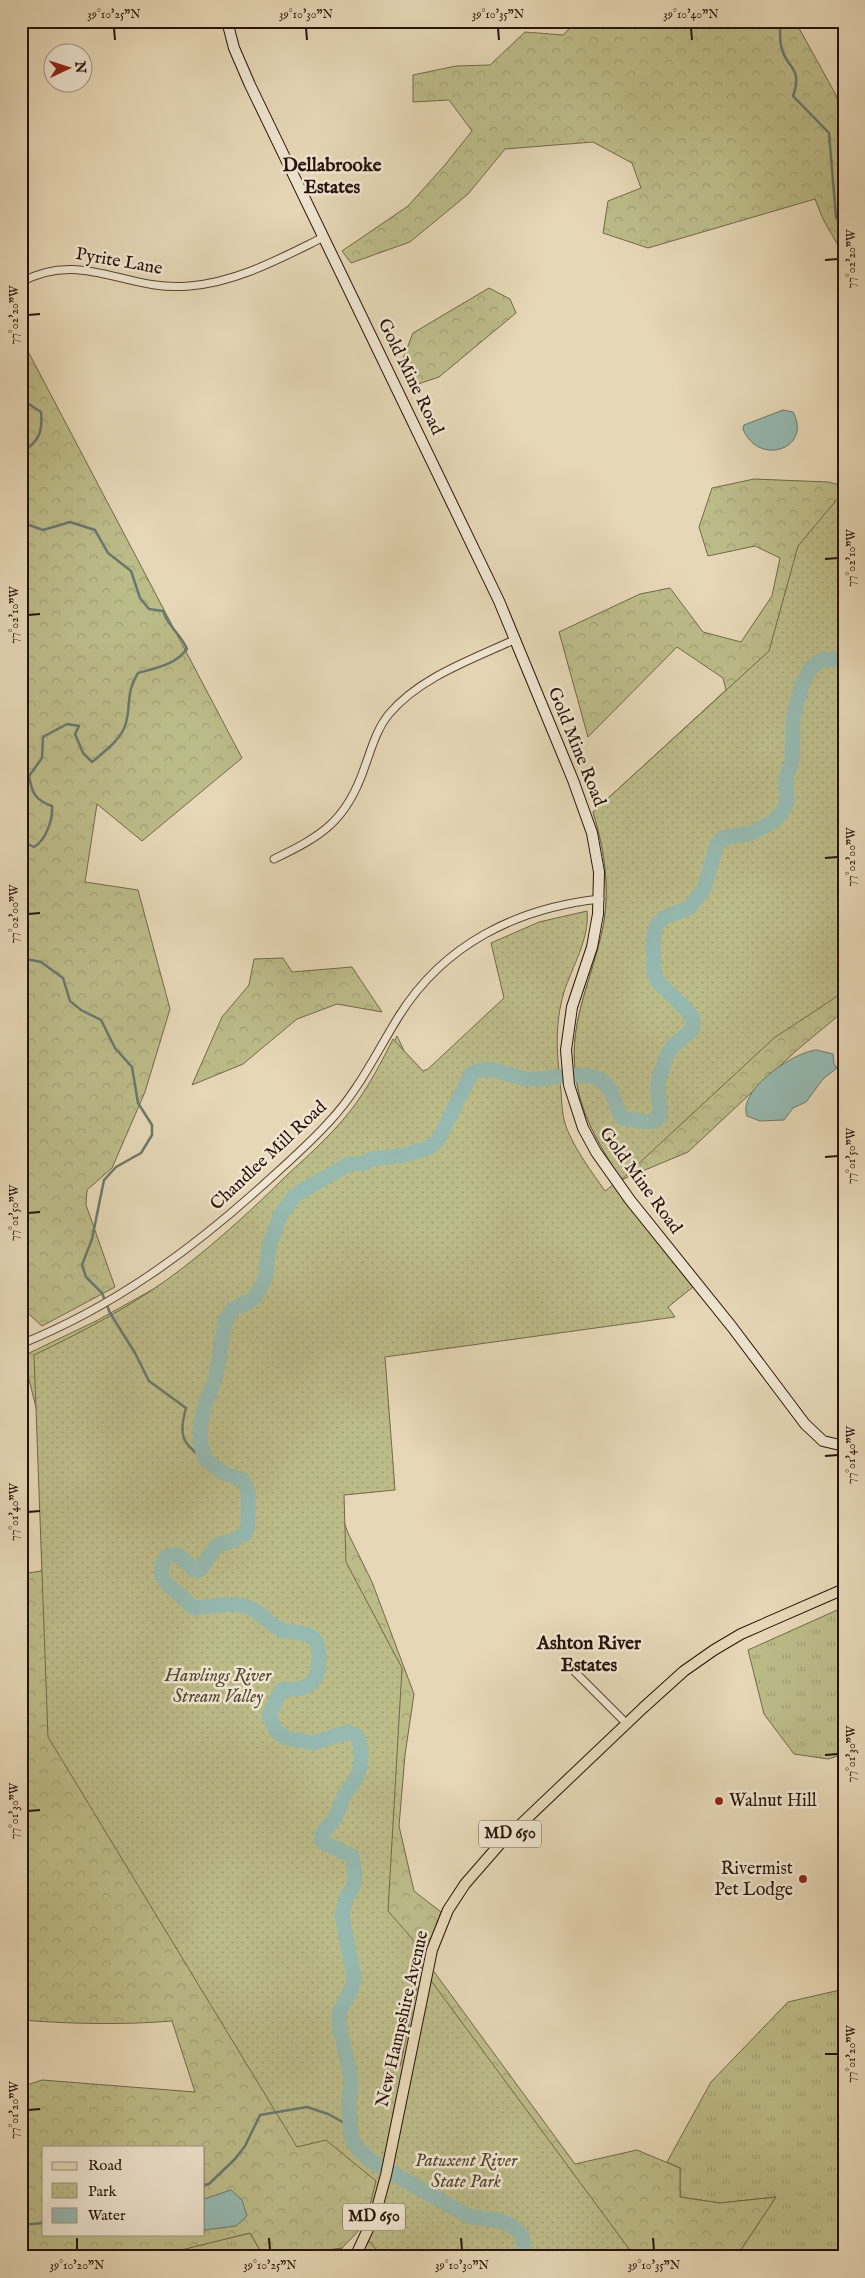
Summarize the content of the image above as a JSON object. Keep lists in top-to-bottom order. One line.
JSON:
{"streets":{"main road":["MD 650","New Hampshire Avenue"],"street":["Pyrite Lane","Gold Mine Road","Chandlee Mill Road"]},"crossings":[["Pyrite Lane","Gold Mine Road"],["Gold Mine Road","Chandlee Mill Road"]],"districts":["Dellabrooke Estates","Ashton River Estates"],"parks":["Hawlings River Stream Valley","Patuxent River State Park"],"places":["Walnut Hill","Rivermist Pet Lodge"],"legend":["Road","Park","Water"],"north":"right","coordinates":["39°10'25\"N","39°10'30\"N","39°10'35\"N","39°10'40\"N","77°02'20\"W","77°02'10\"W","77°02'00\"W","77°01'50\"W","77°01'40\"W","77°01'30\"W","77°01'20\"W","39°10'20\"N"]}
